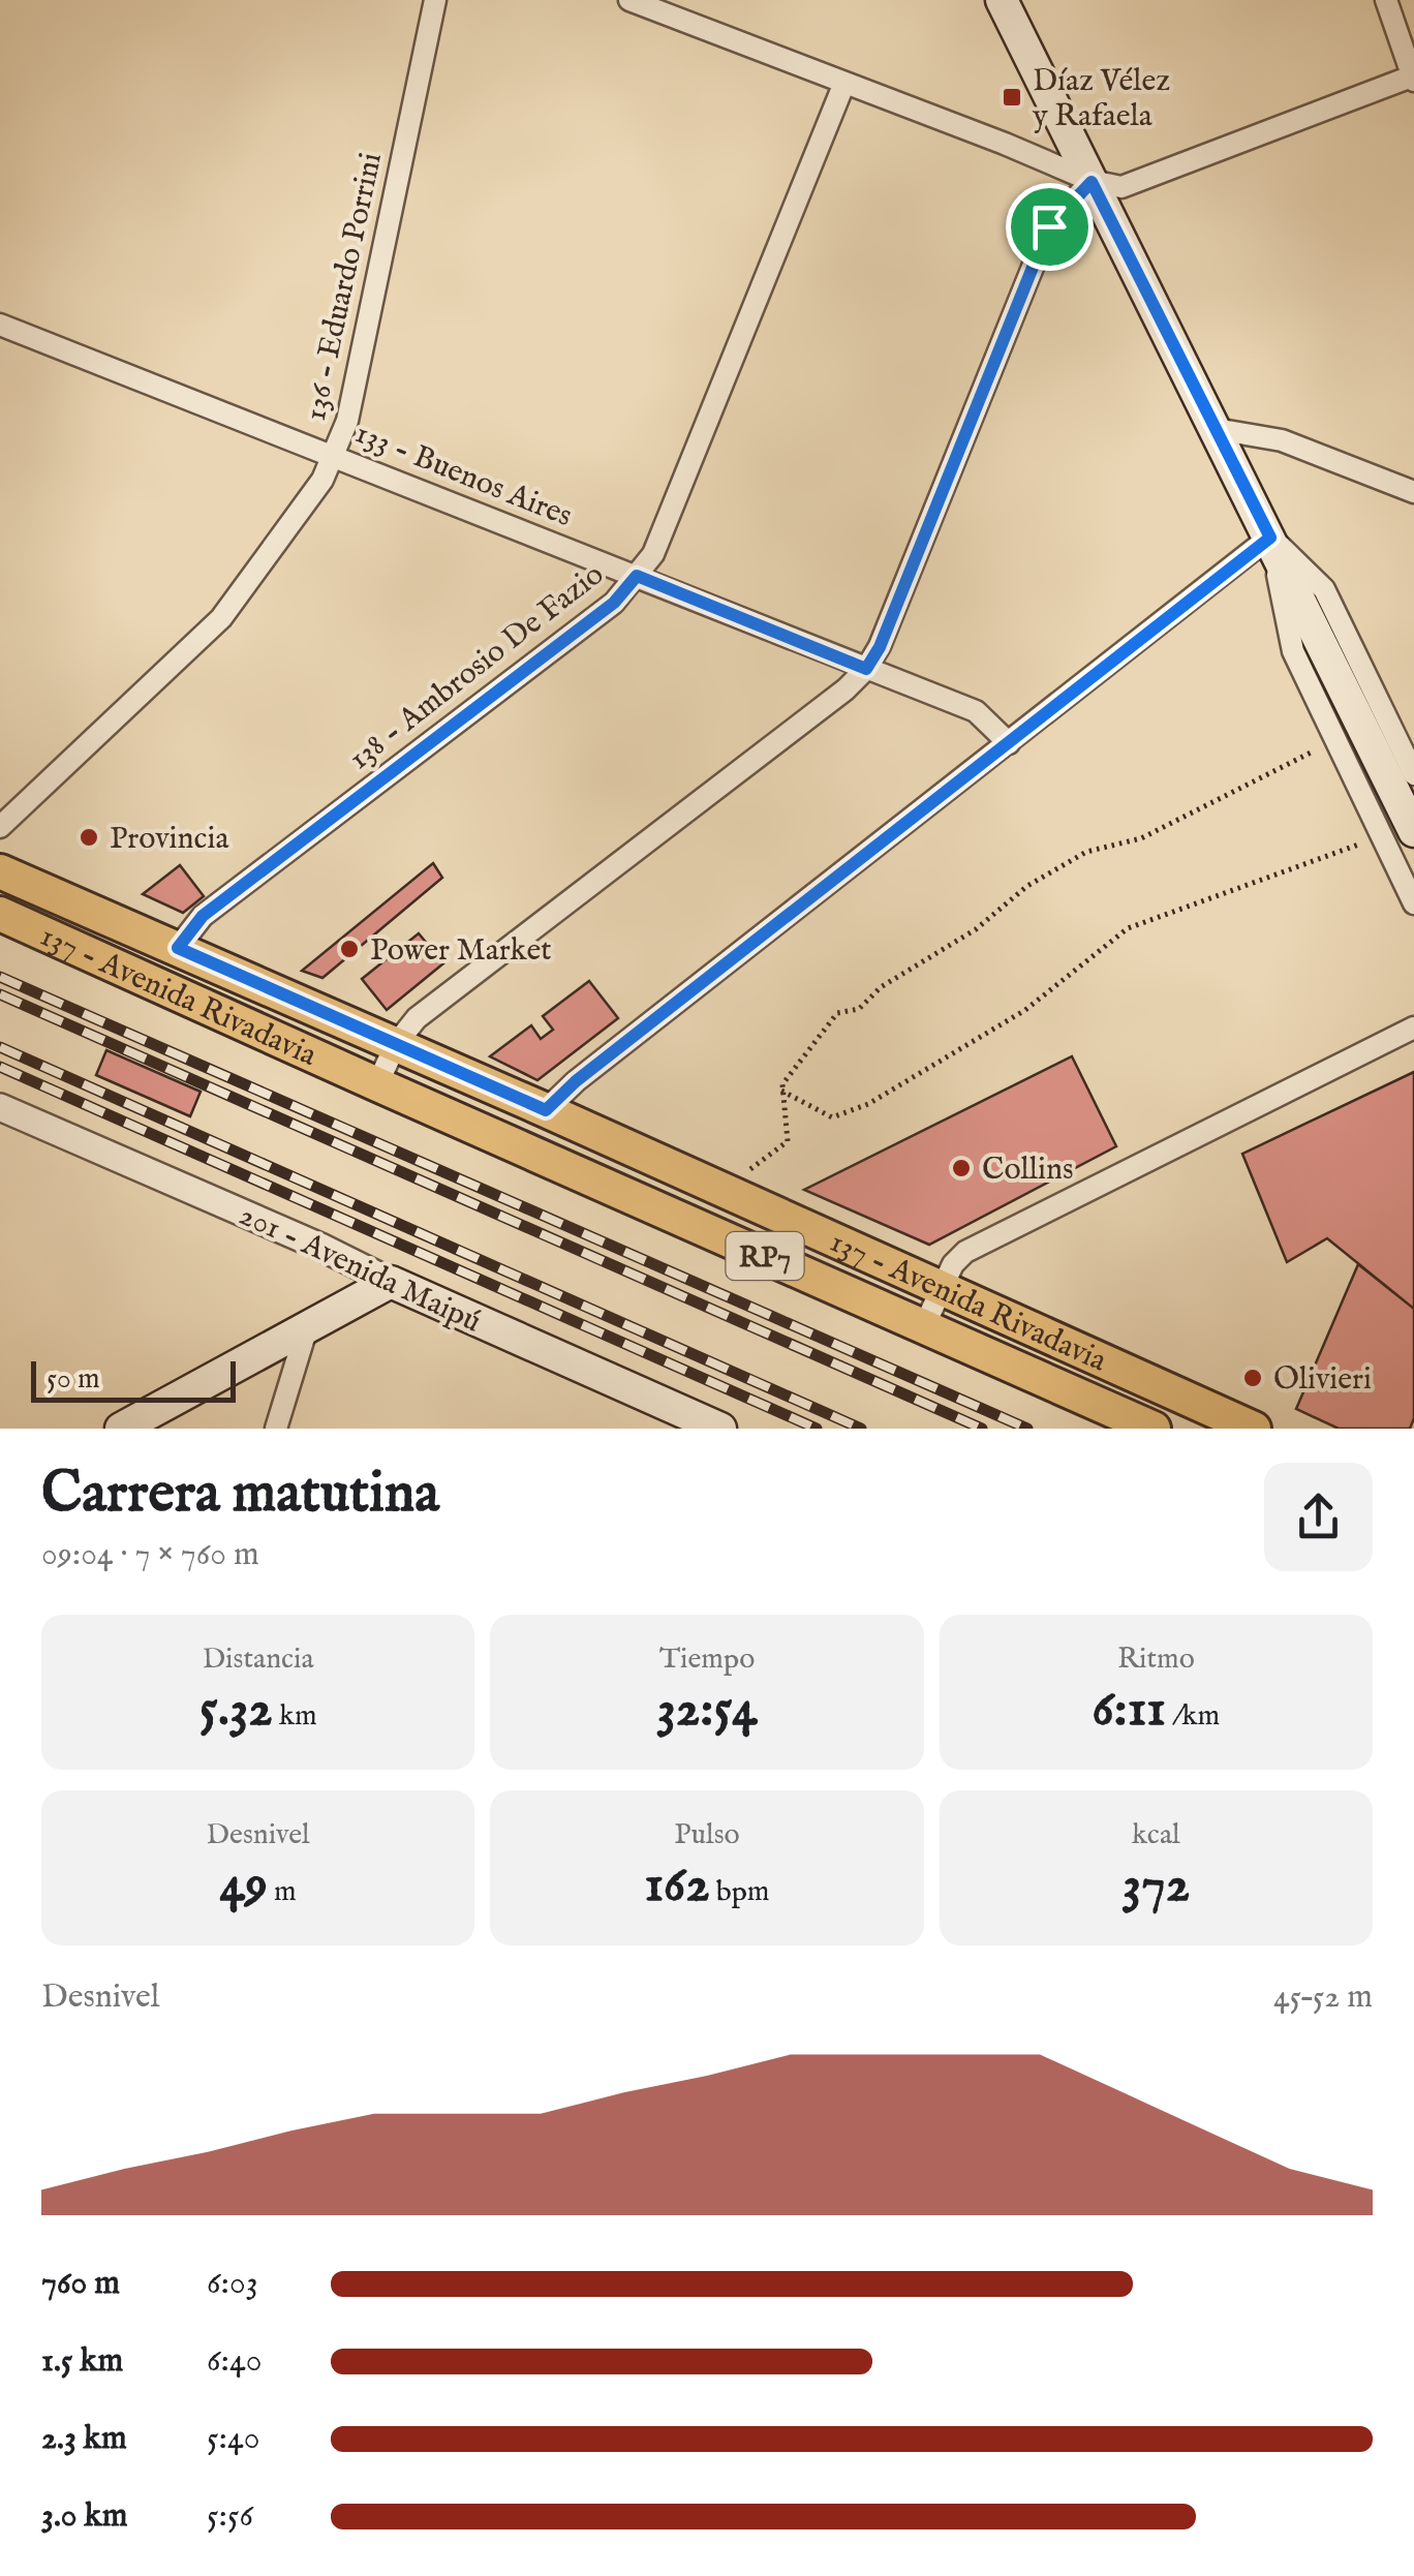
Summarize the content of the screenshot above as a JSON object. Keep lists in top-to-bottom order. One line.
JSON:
{"streets":{"main road":["137 - Avenida Rivadavia","RP7","201 - Avenida Maipú"],"street":["136 - Eduardo Porrini","133 - Buenos Aires","138 - Ambrosio De Fazio"]},"crossings":[["136 - Eduardo Porrini","133 - Buenos Aires"],["133 - Buenos Aires","138 - Ambrosio De Fazio"],["138 - Ambrosio De Fazio","137 - Avenida Rivadavia"]],"places":{"transit":["Díaz Vélez y Rafaela"],"other":["Provincia","Power Market","Collins","Olivieri"]},"scale_bar":"50 m","page":{"scale":"50 m","heading":["Carrera matutina","09:04 · 7 × 760 m"],"stats":[["Distancia","5.32 km"],["Tiempo","32:54"],["Ritmo","6:11 /km"],["Desnivel","49 m"],["Pulso","162 bpm"],["kcal","372"]],"chart":["Desnivel","45–52 m"],"list":[{"name":"760 m","note":"6:03"},{"name":"1.5 km","note":"6:40"},{"name":"2.3 km","note":"5:40"},{"name":"3.0 km","note":"5:56"}]}}
